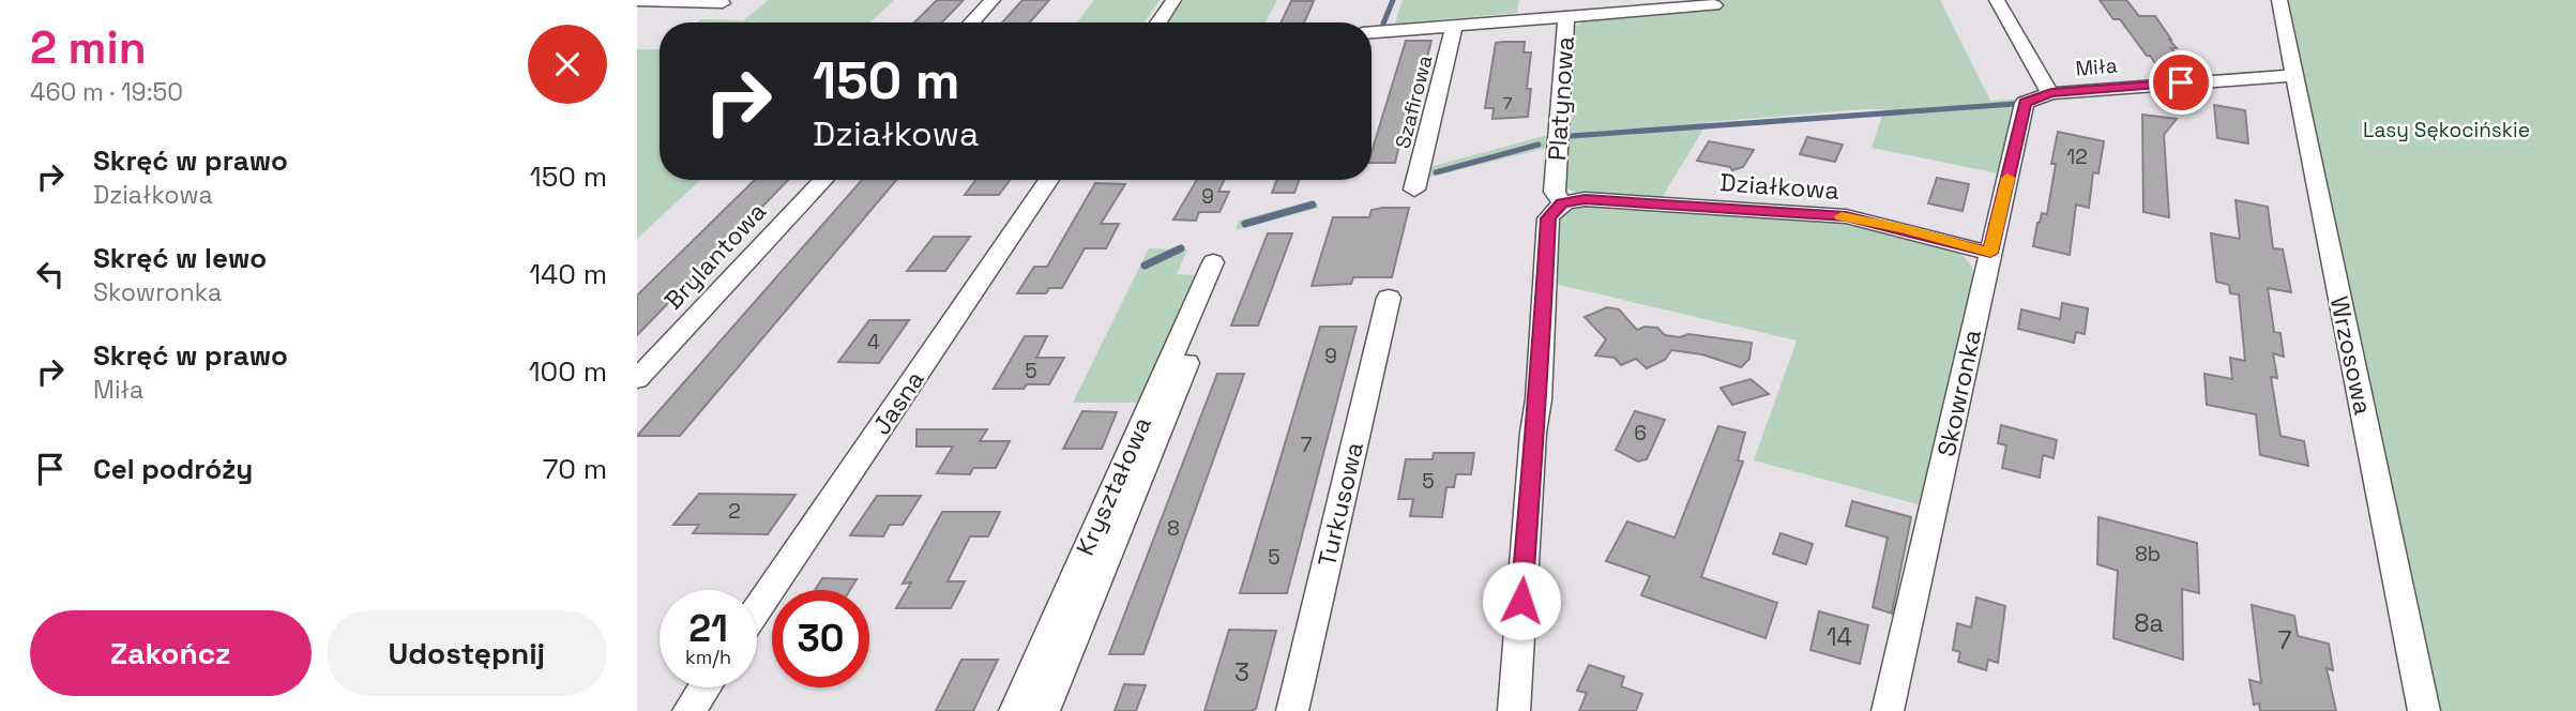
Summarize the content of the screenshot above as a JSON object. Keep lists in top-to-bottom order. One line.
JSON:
{"streets":{"street":["Miła","Platynowa","Szafirowa","Działkowa","Brylantowa","Wrzosowa","Skowronka","Jasna","Kryształowa","Turkusowa"]},"crossings":[["Miła","Wrzosowa"],["Miła","Skowronka"],["Platynowa","Działkowa"],["Działkowa","Skowronka"]],"parks":["Lasy Sękocińskie"],"house_numbers":["7","12","9","4","9","5","6","7","5","2","8","8b","5","8a","14","7","3"],"page":{"heading":["2 min","460 m · 19:50"],"turn":["150 m","Działkowa"],"list":[{"name":"Skręć w prawo","note":"Działkowa","value":"150 m"},{"name":"Skręć w lewo","note":"Skowronka","value":"140 m"},{"name":"Skręć w prawo","note":"Miła","value":"100 m"},{"name":"Cel podróży","value":"70 m"}],"speed":"21 km/h","limit":"30","buttons":["Zakończ","Udostępnij"]}}
